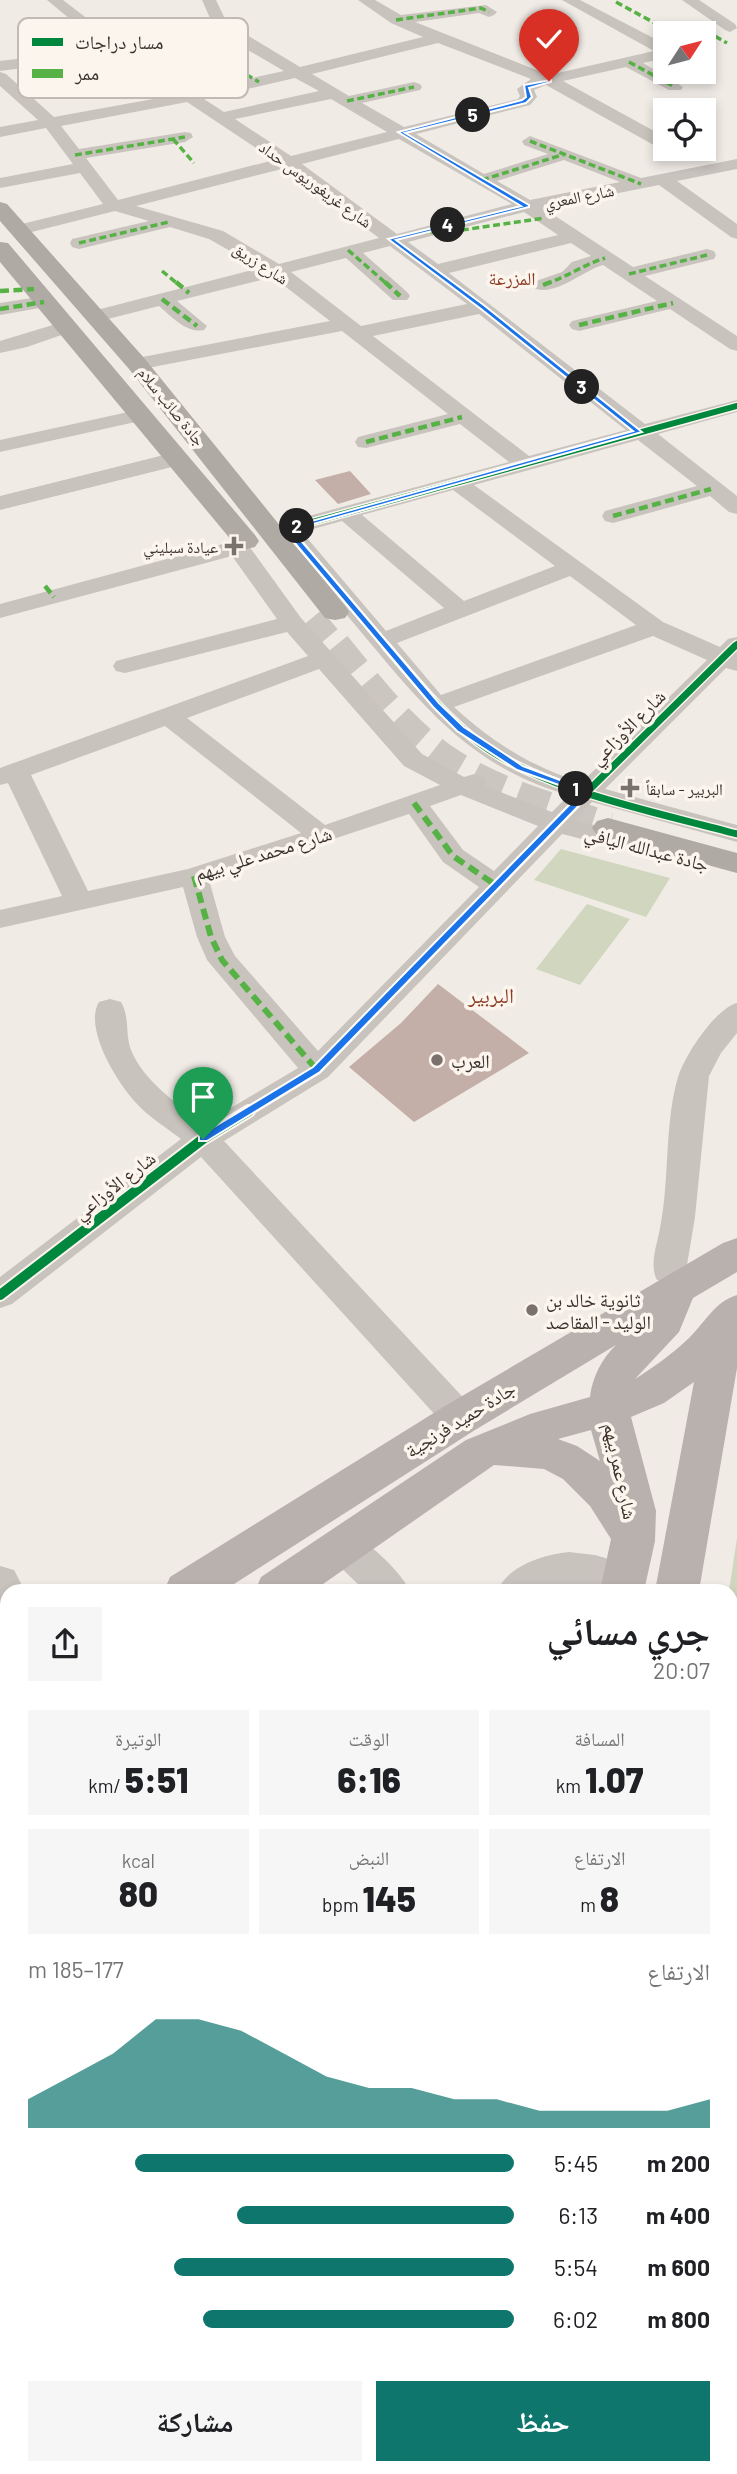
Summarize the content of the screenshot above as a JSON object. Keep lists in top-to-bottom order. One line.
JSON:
{"streets":{"highway":["جادة صائب سلام","جادة عبدالله اليافي"],"main road":["جادة حميد فرنجية","شارع عمر بيهم"],"street":["شارع غريغوريوس حداد","شارع المعري","شارع زريق","شارع الأوزاعي","شارع محمد علي بيهم"]},"crossings":[["شارع غريغوريوس حداد","شارع المعري"],["شارع المعري","شارع زريق"],["شارع المعري","جادة صائب سلام"],["جادة صائب سلام","شارع الأوزاعي"],["جادة صائب سلام","جادة عبدالله اليافي"],["جادة صائب سلام","شارع محمد علي بيهم"],["شارع الأوزاعي","جادة عبدالله اليافي"],["جادة حميد فرنجية","شارع عمر بيهم"]],"districts":["المزرعة","البربير"],"places":{"health":["عيادة سبليني","البربير - سابقاً"],"other":["العرب","ثانوية خالد بن الوليد - المقاصد"]},"legend":["مسار دراجات","ممر"],"north":"top right","page":{"pins":["5","4","3","2","1"],"heading":["جري مسائي","20:07"],"stats":[["المسافة","1.07 km"],["الوقت","6:16"],["الوتيرة","5:51 /km"],["الارتفاع","8 m"],["النبض","145 bpm"],["kcal","80"]],"chart":["الارتفاع","177–185 m"],"list":[{"name":"200 m","note":"5:45"},{"name":"400 m","note":"6:13"},{"name":"600 m","note":"5:54"},{"name":"800 m","note":"6:02"}],"buttons":["حفظ","مشاركة"]}}
